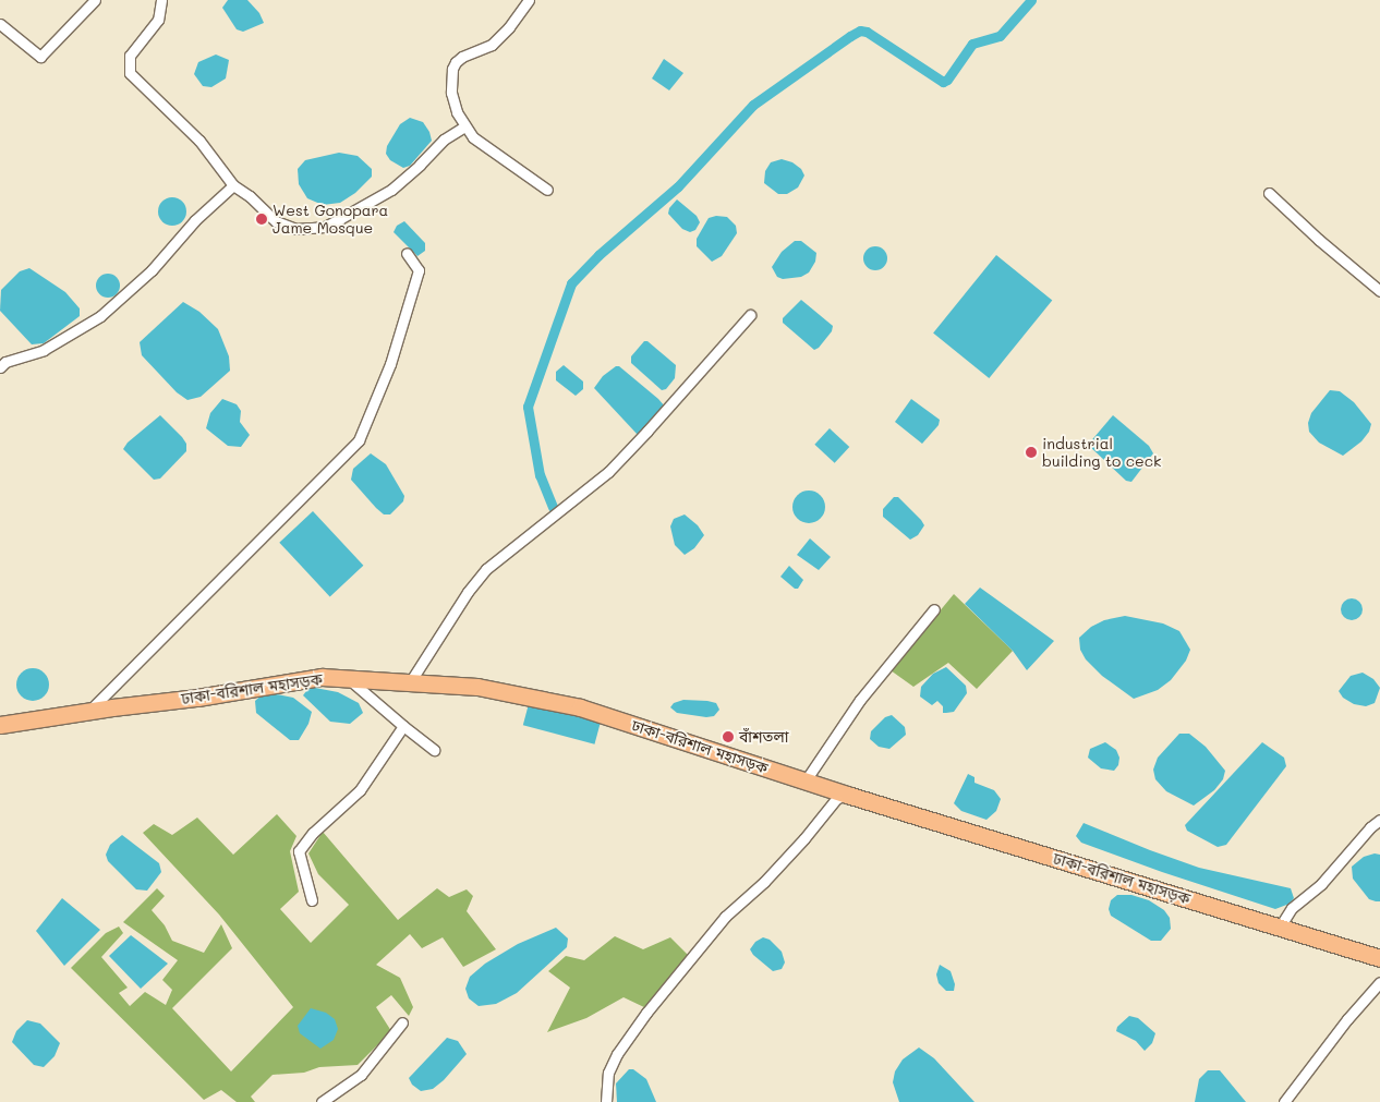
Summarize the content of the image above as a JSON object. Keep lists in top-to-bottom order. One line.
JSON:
{"streets":{"highway":["ঢাকা-বরিশাল মহাসড়ক"]},"places":["West Gonopara Jame Mosque","industrial building to ceck","বাঁশতলা"]}
